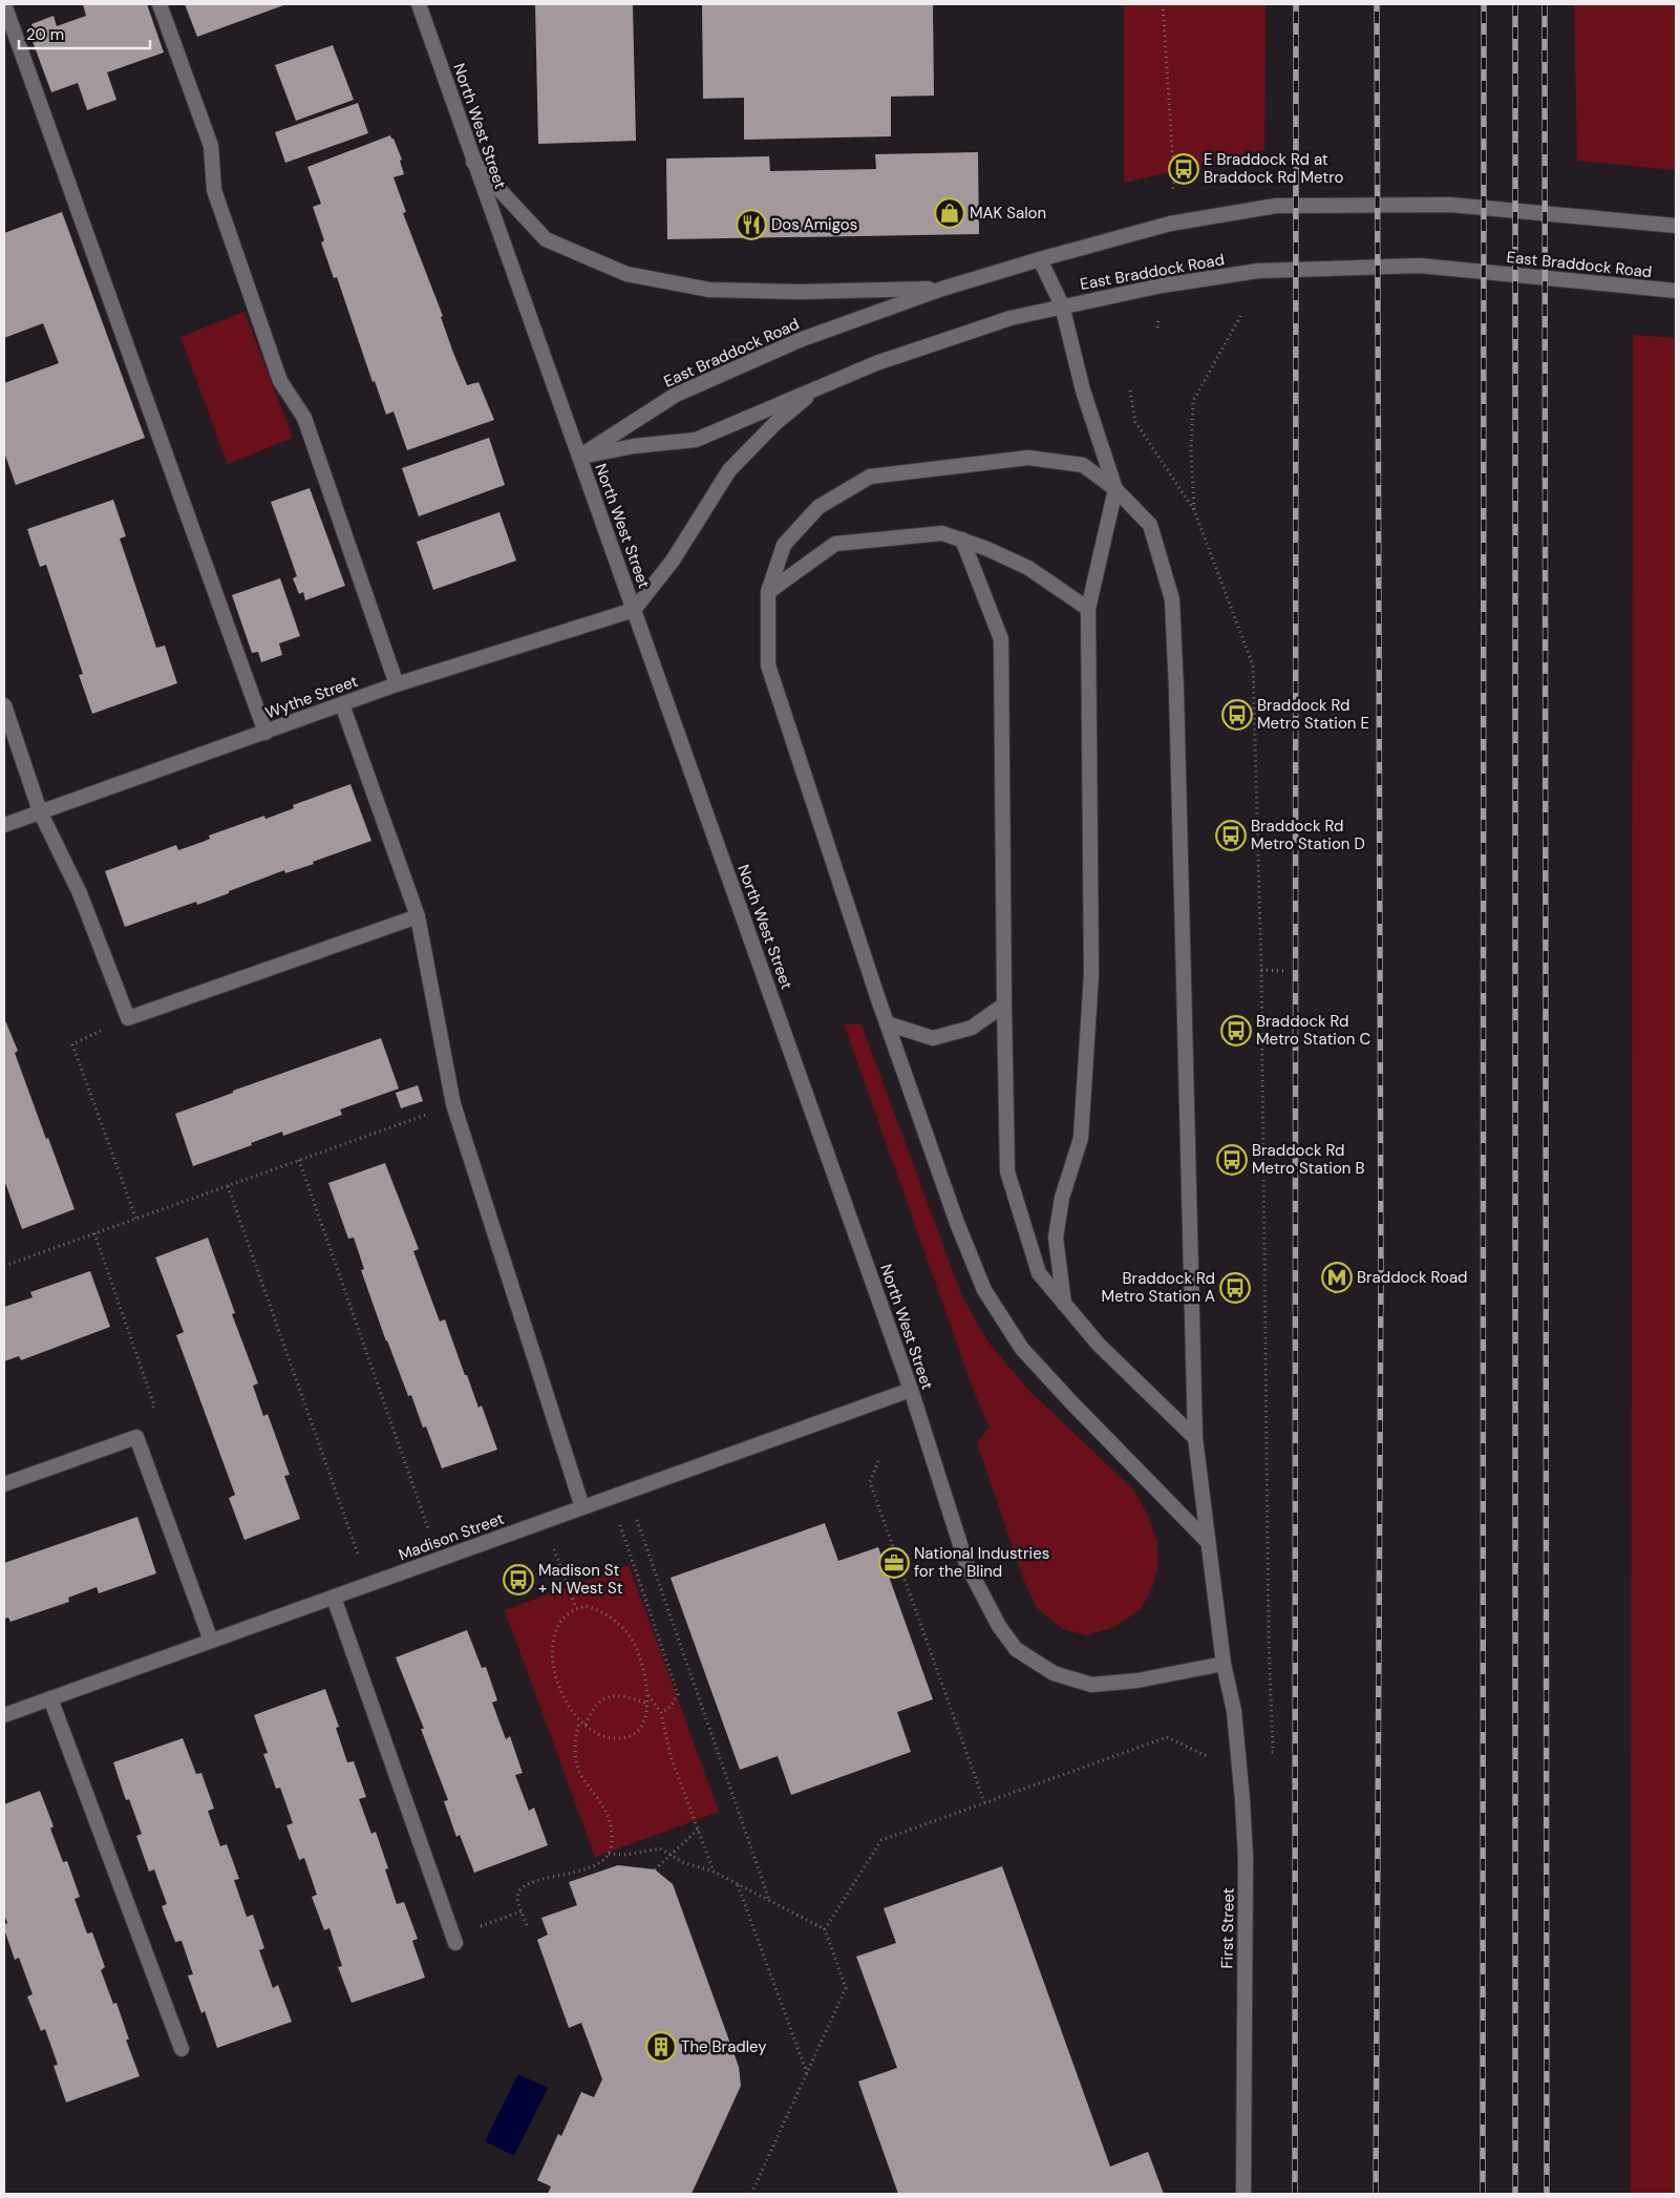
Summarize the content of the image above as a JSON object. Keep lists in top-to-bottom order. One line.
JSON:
{"streets":{"street":["North West Street","East Braddock Road","Wythe Street","Madison Street","First Street"]},"crossings":[["North West Street","East Braddock Road"],["North West Street","Wythe Street"],["North West Street","Madison Street"],["North West Street","First Street"]],"places":{"bus stop":["E Braddock Rd at Braddock Rd Metro","Braddock Rd Metro Station E","Braddock Rd Metro Station D","Braddock Rd Metro Station C","Braddock Rd Metro Station B","Braddock Rd Metro Station A","Madison St + N West St"],"shop":["MAK Salon"],"restaurant":["Dos Amigos"],"metro station":["Braddock Road"],"office":["National Industries for the Blind"],"building":["The Bradley"]},"scale_bar":"20 m"}
